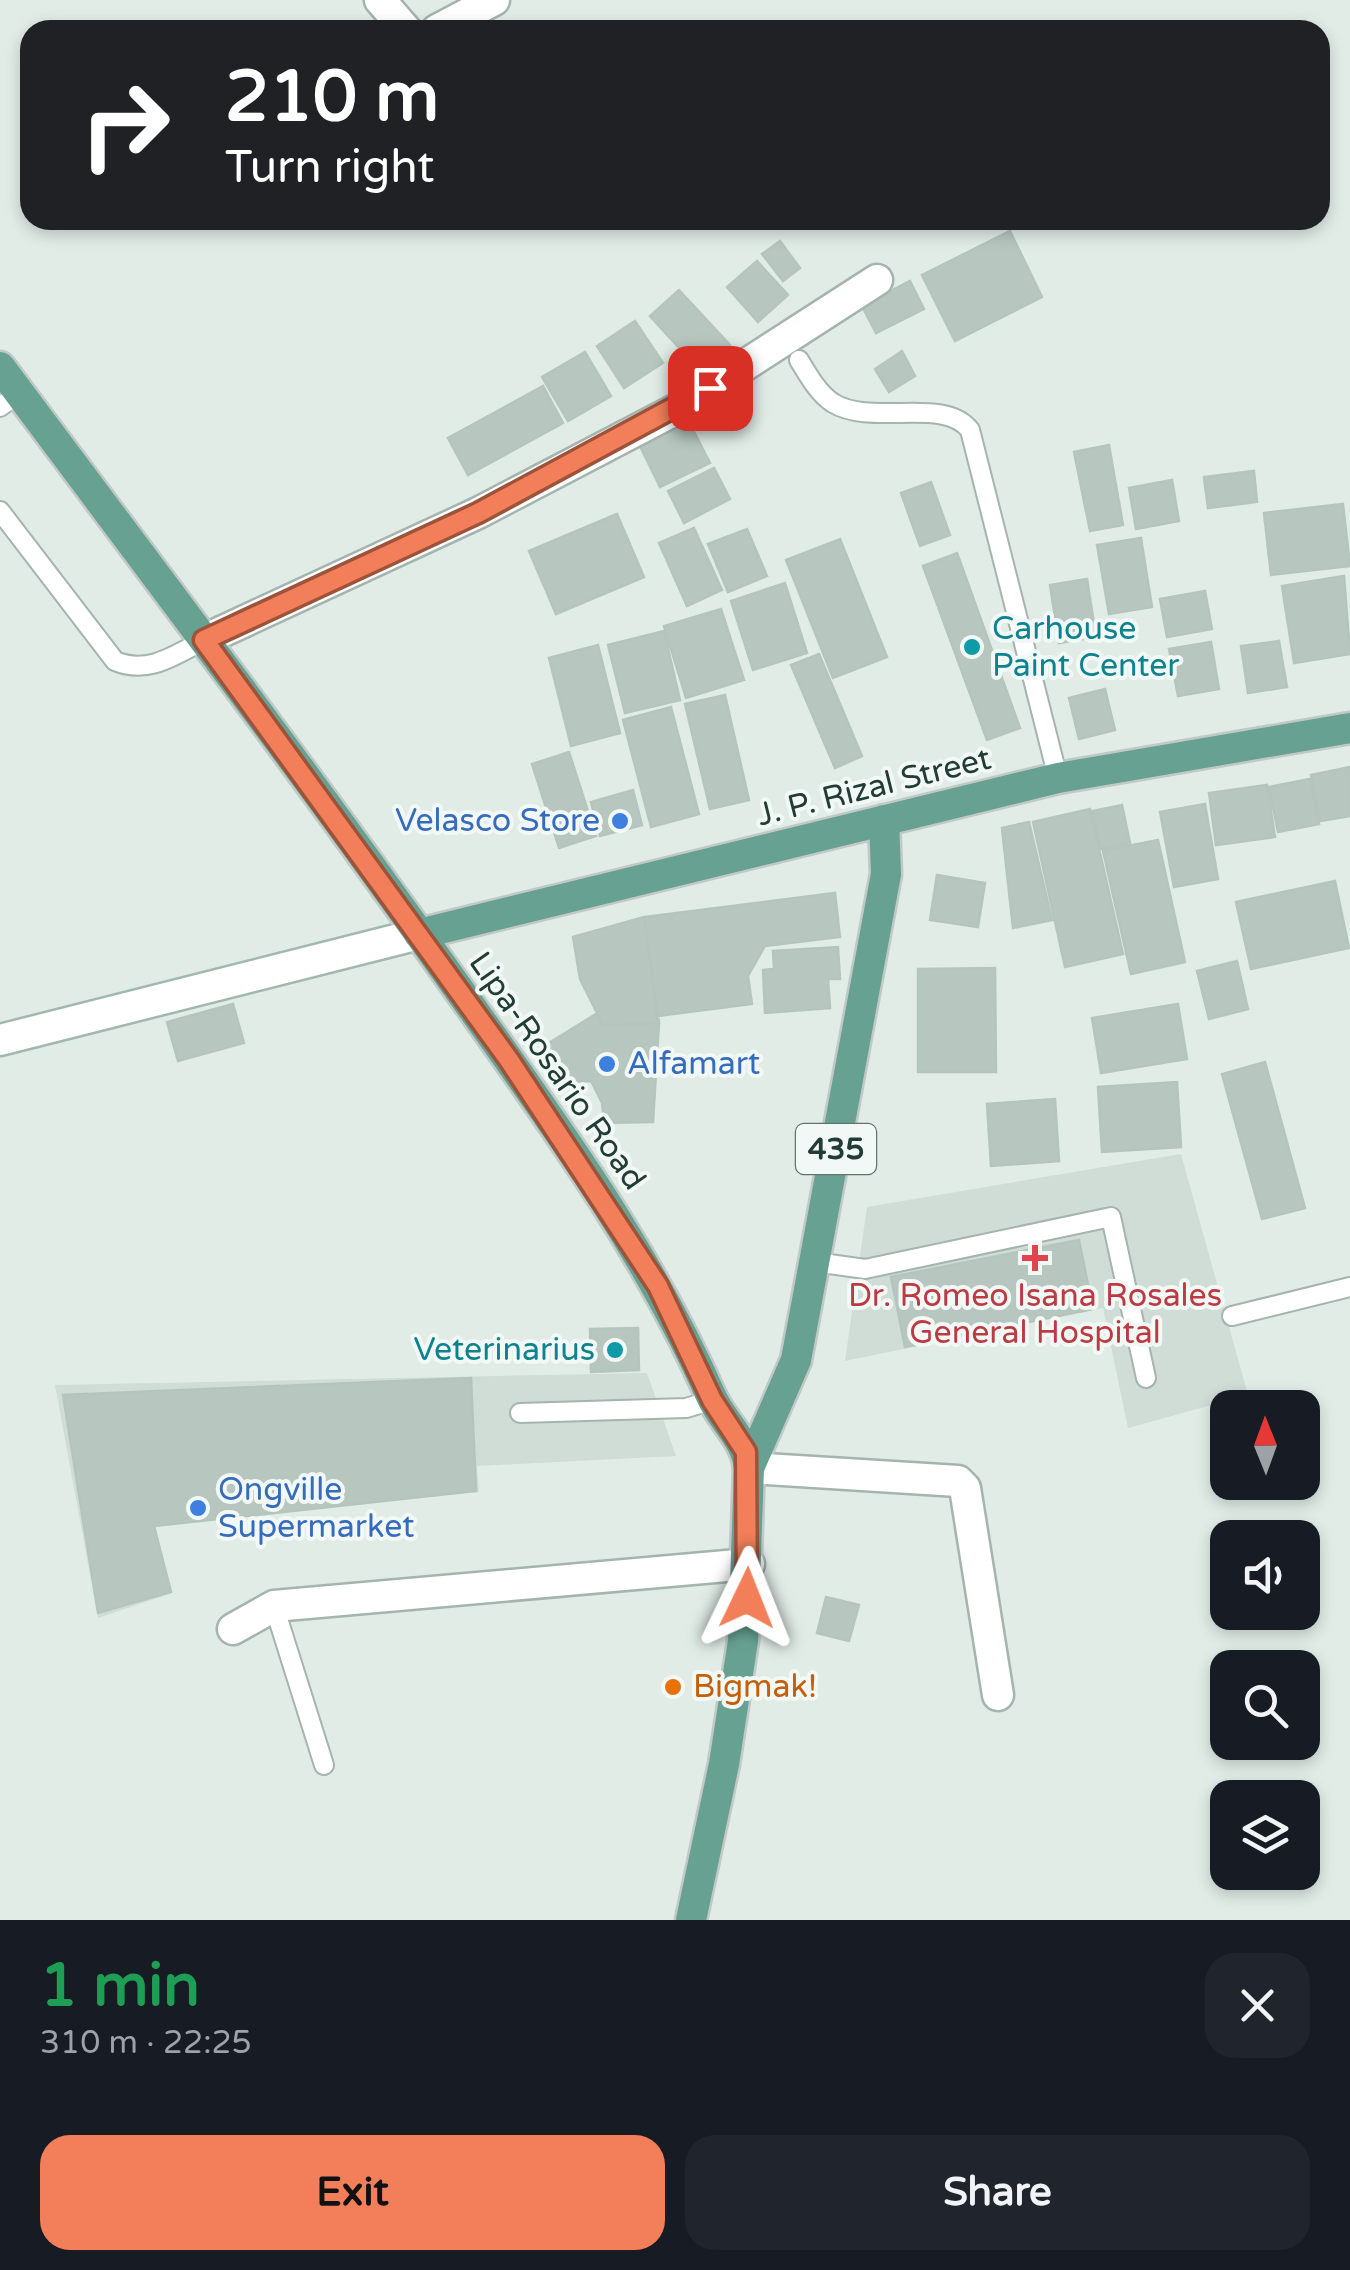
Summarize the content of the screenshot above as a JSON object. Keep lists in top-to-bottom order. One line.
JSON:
{"streets":{"main road":["J. P. Rizal Street","Lipa-Rosario Road","435"]},"crossings":[["J. P. Rizal Street","Lipa-Rosario Road"],["J. P. Rizal Street","435"],["Lipa-Rosario Road","435"]],"places":{"other":["Carhouse Paint Center","Velasco Store","Alfamart","Veterinarius","Ongville Supermarket","Bigmak!"],"health":["Dr. Romeo Isana Rosales General Hospital"]},"north":"top","page":{"turn":["210 m","Turn right"],"heading":["1 min","310 m · 22:25"],"buttons":["Exit","Share"]}}
